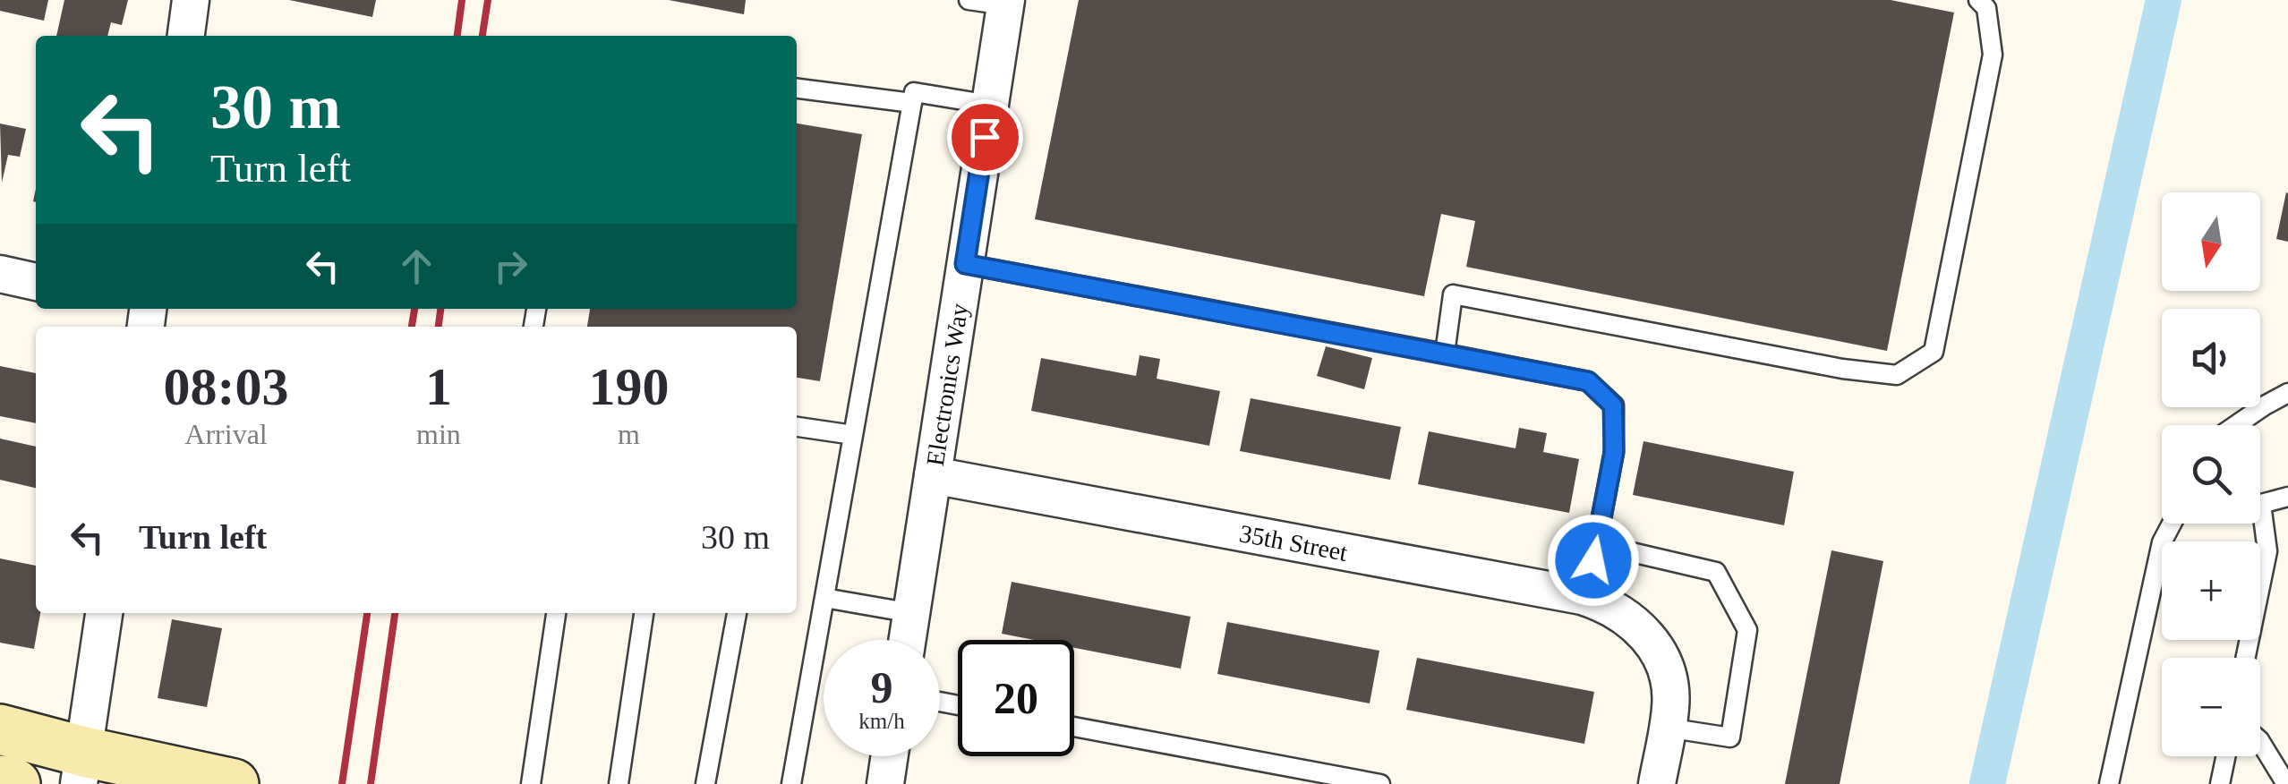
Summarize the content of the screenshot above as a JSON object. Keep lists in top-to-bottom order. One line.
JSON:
{"streets":{"street":["Electronics Way","35th Street"]},"crossings":[["Electronics Way","35th Street"]],"north":"bottom","page":{"turn":["30 m","Turn left"],"map_buttons":["+","−"],"eta":["08:03","Arrival","1","min","190","m"],"list":[{"name":"Turn left","value":"30 m"}],"speed":"9 km/h","limit":"20"}}
